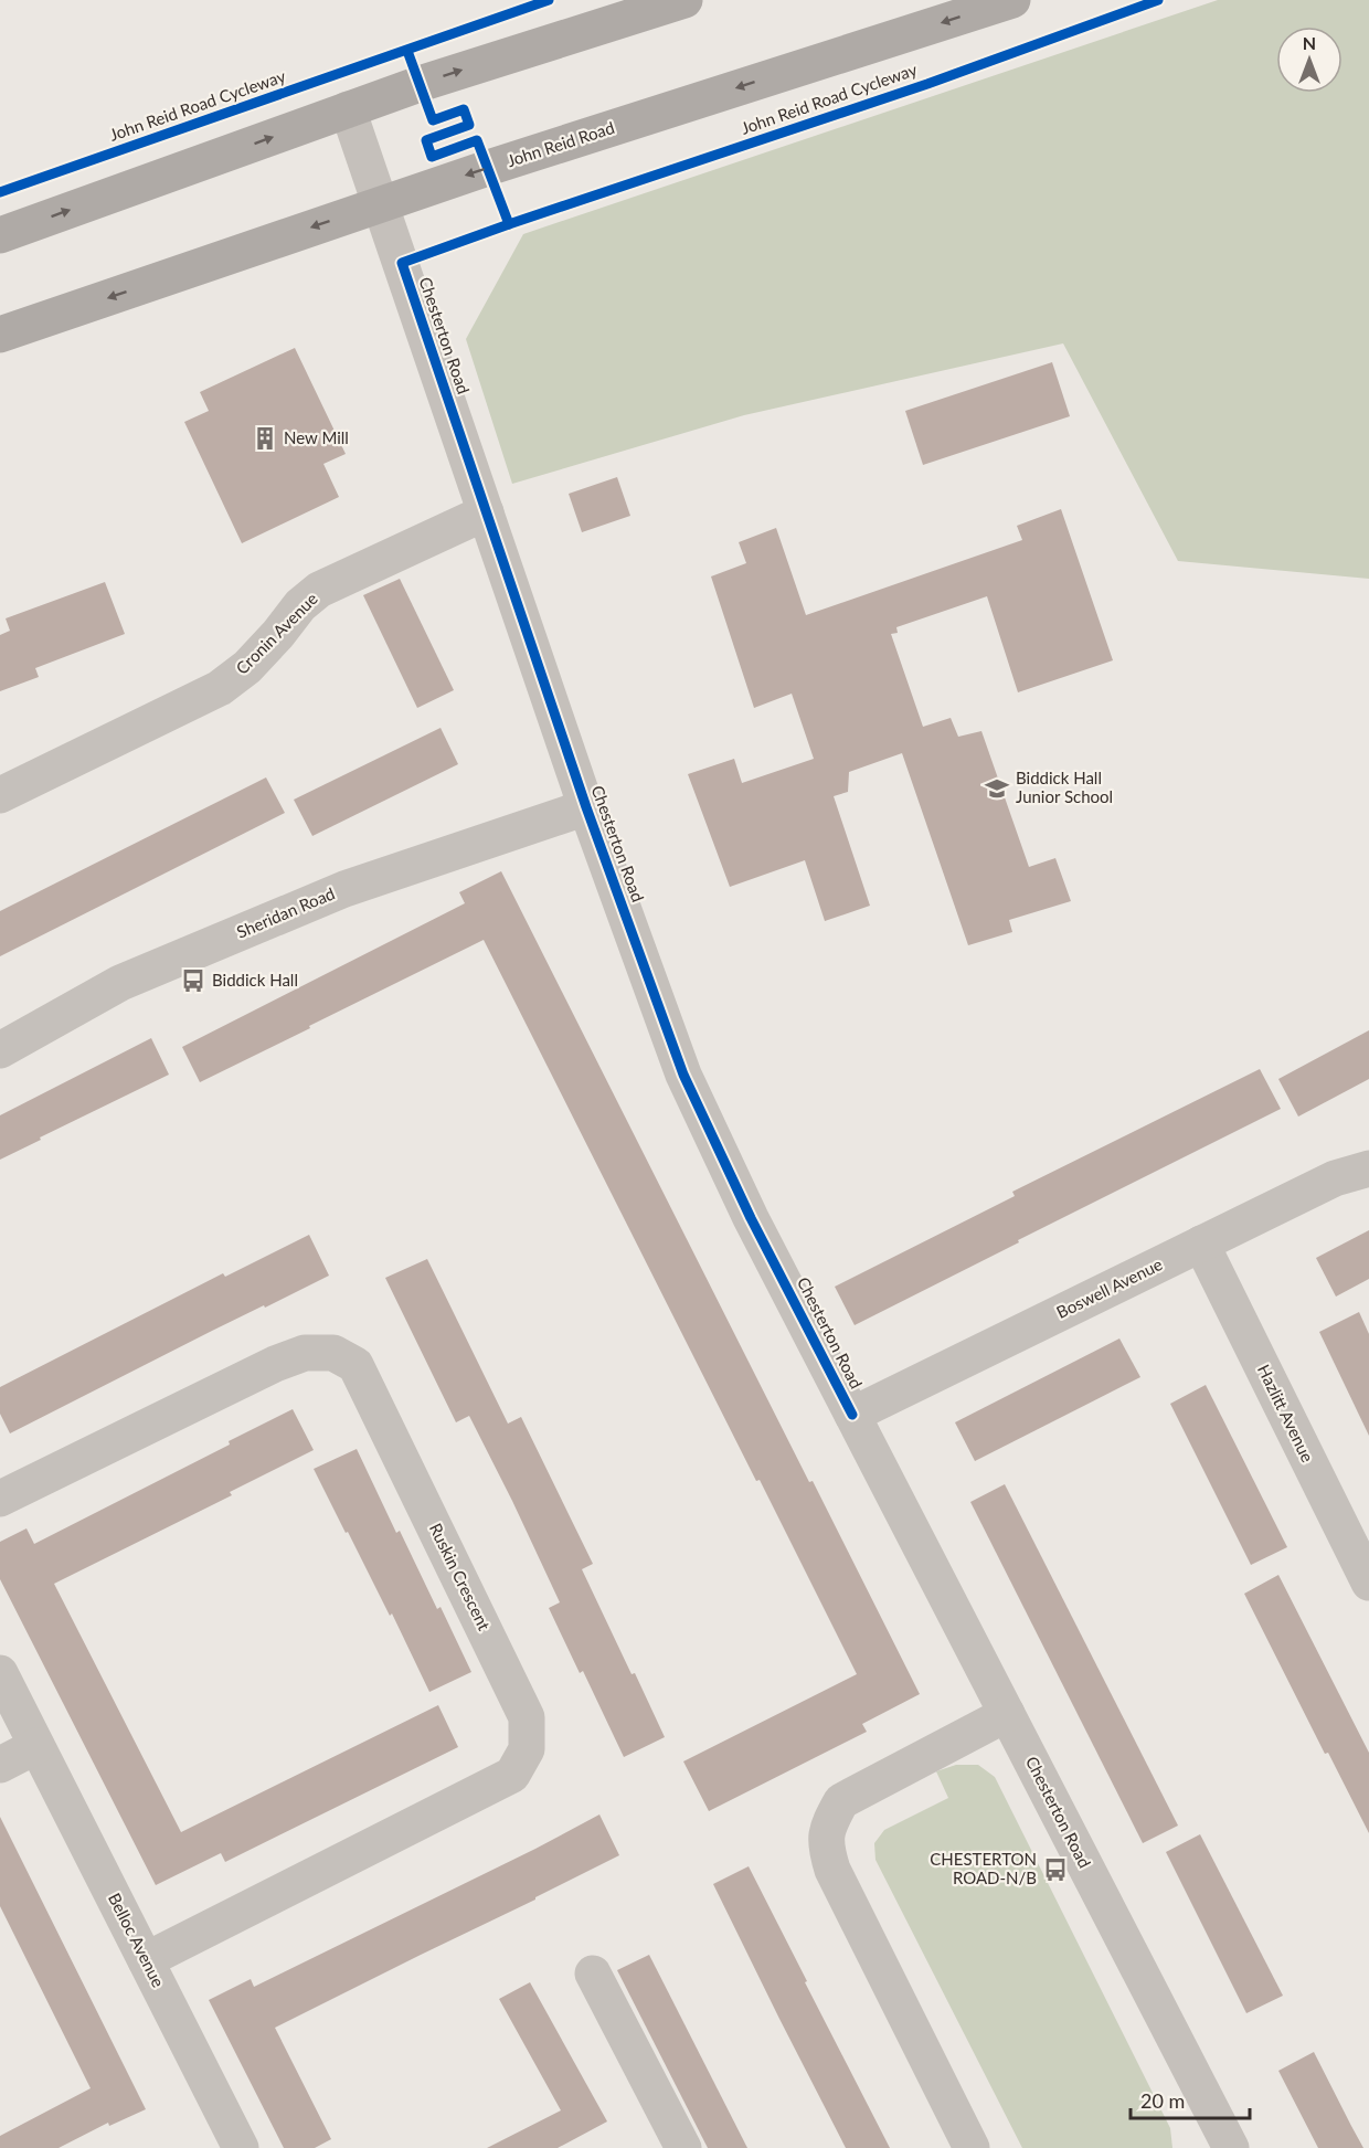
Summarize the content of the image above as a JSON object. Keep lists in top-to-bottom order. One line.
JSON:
{"streets":{"highway":["John Reid Road"],"street":["Chesterton Road","Cronin Avenue","Sheridan Road","Boswell Avenue","Hazlitt Avenue","Ruskin Crescent","Belloc Avenue"],"cycle path":["John Reid Road Cycleway"]},"crossings":[["John Reid Road","Chesterton Road"],["Chesterton Road","Cronin Avenue"],["Chesterton Road","Sheridan Road"],["Chesterton Road","Boswell Avenue"],["Boswell Avenue","Hazlitt Avenue"],["Ruskin Crescent","Belloc Avenue"]],"places":{"building":["New Mill"],"school or university":["Biddick Hall Junior School"],"bus stop":["Biddick Hall","CHESTERTON ROAD-N/B"]},"scale_bar":"20 m","north":"top"}
